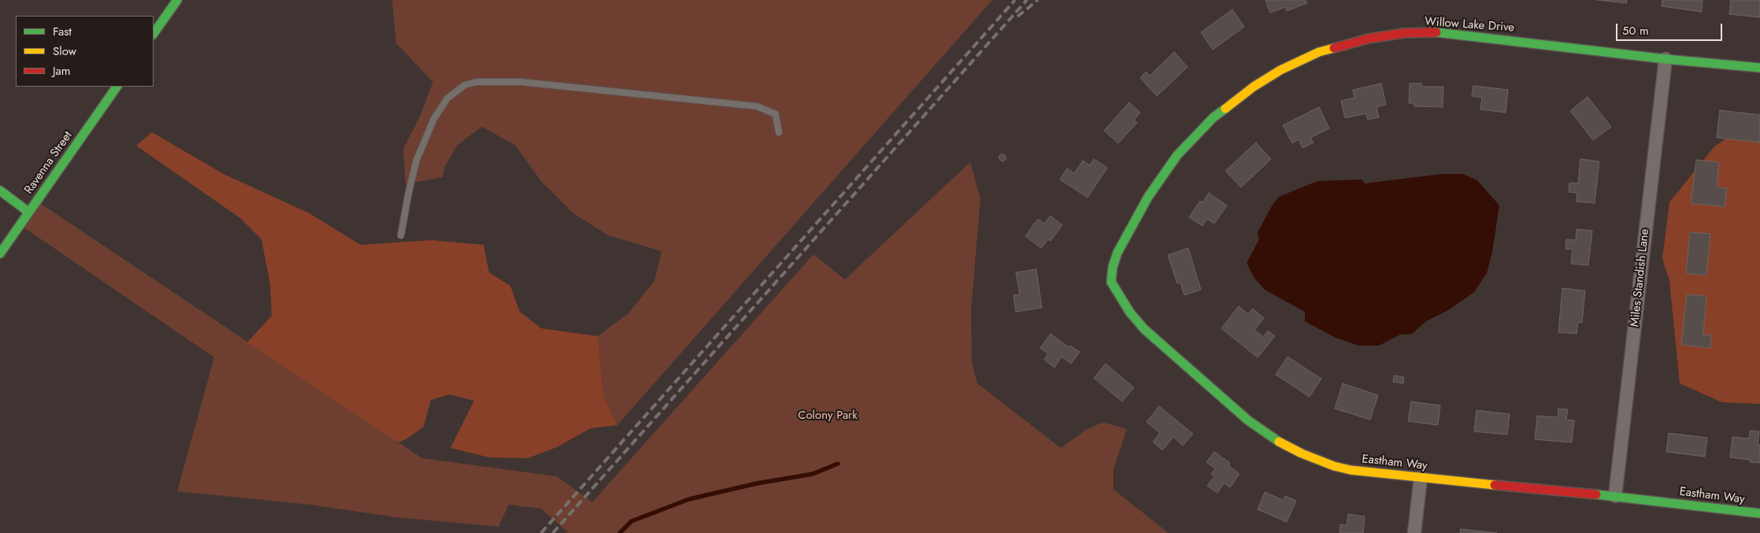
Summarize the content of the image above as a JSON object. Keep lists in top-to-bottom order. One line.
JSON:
{"streets":{"street":["Willow Lake Drive","Ravenna Street","Miles Standish Lane","Eastham Way"]},"crossings":[["Willow Lake Drive","Miles Standish Lane"],["Willow Lake Drive","Eastham Way"],["Miles Standish Lane","Eastham Way"]],"parks":["Colony Park"],"legend":["Fast","Slow","Jam"],"scale_bar":"50 m"}
